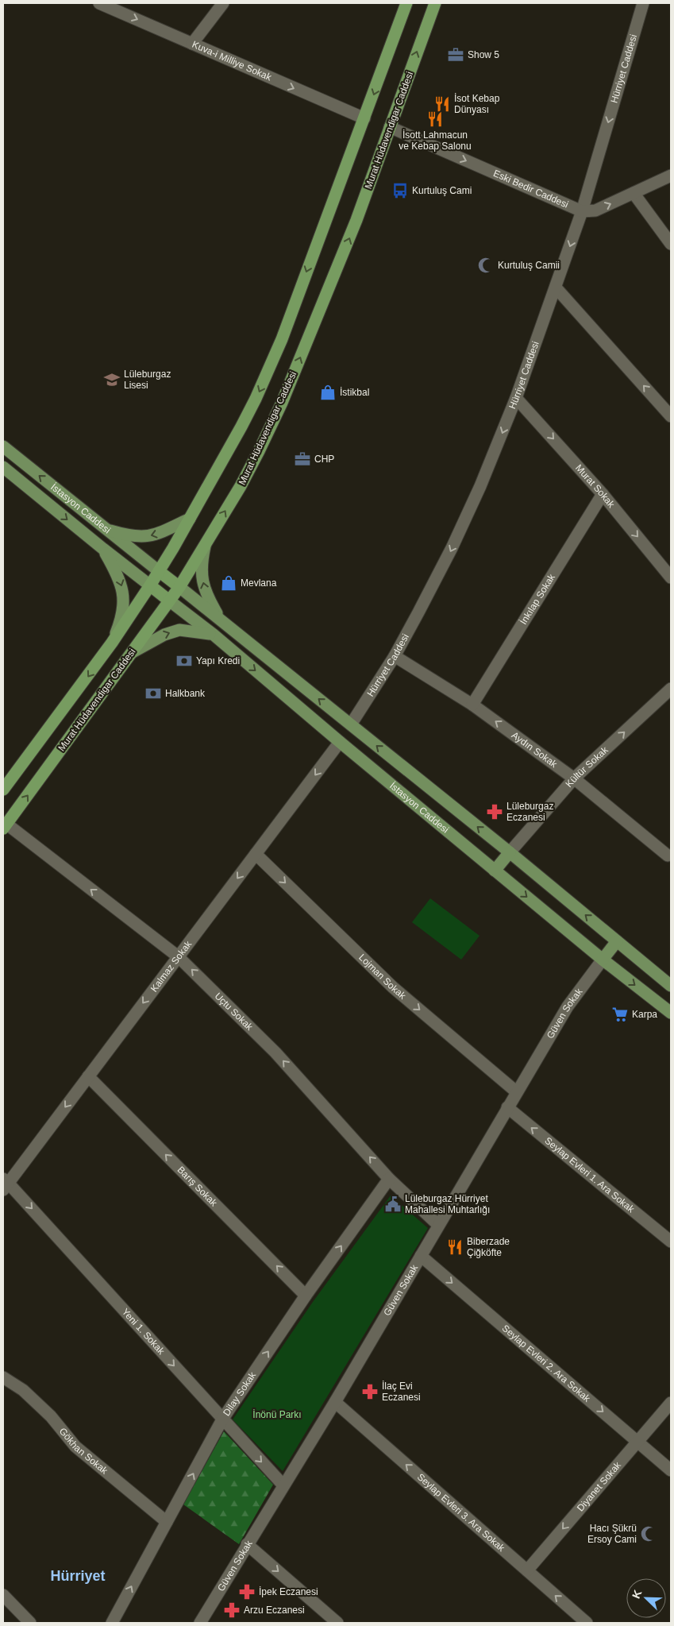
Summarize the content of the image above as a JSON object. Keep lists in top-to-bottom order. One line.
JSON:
{"streets":{"highway":["Murat Hüdavendigar Caddesi"],"main road":["İstasyon Caddesi"],"street":["Kuva-i Milliye Sokak","Hürriyet Caddesi","Eski Bedir Caddesi","Murat Sokak","İnkılap Sokak","Aydın Sokak","Kültür Sokak","Kalmaz Sokak","Lojman Sokak","Uçtu Sokak","Güven Sokak","Seylap Evleri 1. Ara Sokak","Barış Sokak","Yeni 1. Sokak","Seylap Evleri 2. Ara Sokak","Dilay Sokak","Gökhan Sokak","Diyanet Sokak","Seylap Evleri 3. Ara Sokak"]},"crossings":[["Hürriyet Caddesi","Eski Bedir Caddesi"],["Hürriyet Caddesi","Murat Sokak"],["Hürriyet Caddesi","Aydın Sokak"],["Murat Hüdavendigar Caddesi","Eski Bedir Caddesi"],["Murat Hüdavendigar Caddesi","İstasyon Caddesi"],["Murat Hüdavendigar Caddesi","Uçtu Sokak"],["Murat Sokak","İnkılap Sokak"],["İstasyon Caddesi","Kalmaz Sokak"],["İstasyon Caddesi","Güven Sokak"],["İnkılap Sokak","Aydın Sokak"],["Aydın Sokak","Kültür Sokak"],["Kalmaz Sokak","Lojman Sokak"],["Kalmaz Sokak","Uçtu Sokak"],["Kalmaz Sokak","Barış Sokak"],["Kalmaz Sokak","Yeni 1. Sokak"],["Lojman Sokak","Güven Sokak"],["Uçtu Sokak","Güven Sokak"],["Uçtu Sokak","Dilay Sokak"],["Güven Sokak","Seylap Evleri 1. Ara Sokak"],["Güven Sokak","Yeni 1. Sokak"],["Güven Sokak","Seylap Evleri 2. Ara Sokak"],["Güven Sokak","Seylap Evleri 3. Ara Sokak"],["Barış Sokak","Dilay Sokak"],["Yeni 1. Sokak","Dilay Sokak"],["Seylap Evleri 2. Ara Sokak","Diyanet Sokak"],["Dilay Sokak","Gökhan Sokak"],["Diyanet Sokak","Seylap Evleri 3. Ara Sokak"]],"one_way":["Kuva-i Milliye Sokak","Hürriyet Caddesi","Eski Bedir Caddesi","Aydın Sokak","Kültür Sokak","Kalmaz Sokak","Lojman Sokak","Uçtu Sokak","Seylap Evleri 1. Ara Sokak","Barış Sokak","Yeni 1. Sokak","Seylap Evleri 2. Ara Sokak","Dilay Sokak","Diyanet Sokak","Seylap Evleri 3. Ara Sokak"],"districts":["Hürriyet"],"parks":["İnönü Parkı"],"places":{"office":["Show 5","CHP"],"restaurant":["İsot Kebap Dünyası","İsott Lahmacun ve Kebap Salonu","Biberzade Çiğköfte"],"bus stop":["Kurtuluş Cami"],"mosque":["Kurtuluş Camii","Hacı Şükrü Ersoy Cami"],"school or university":["Lüleburgaz Lisesi"],"shop":["İstikbal","Mevlana"],"bank":["Yapı Kredi","Halkbank"],"pharmacy":["Lüleburgaz Eczanesi","İlaç Evi Eczanesi","İpek Eczanesi","Arzu Eczanesi"],"supermarket":["Karpa"],"public building":["Lüleburgaz Hürriyet Mahallesi Muhtarlığı"]},"north":"top left"}
